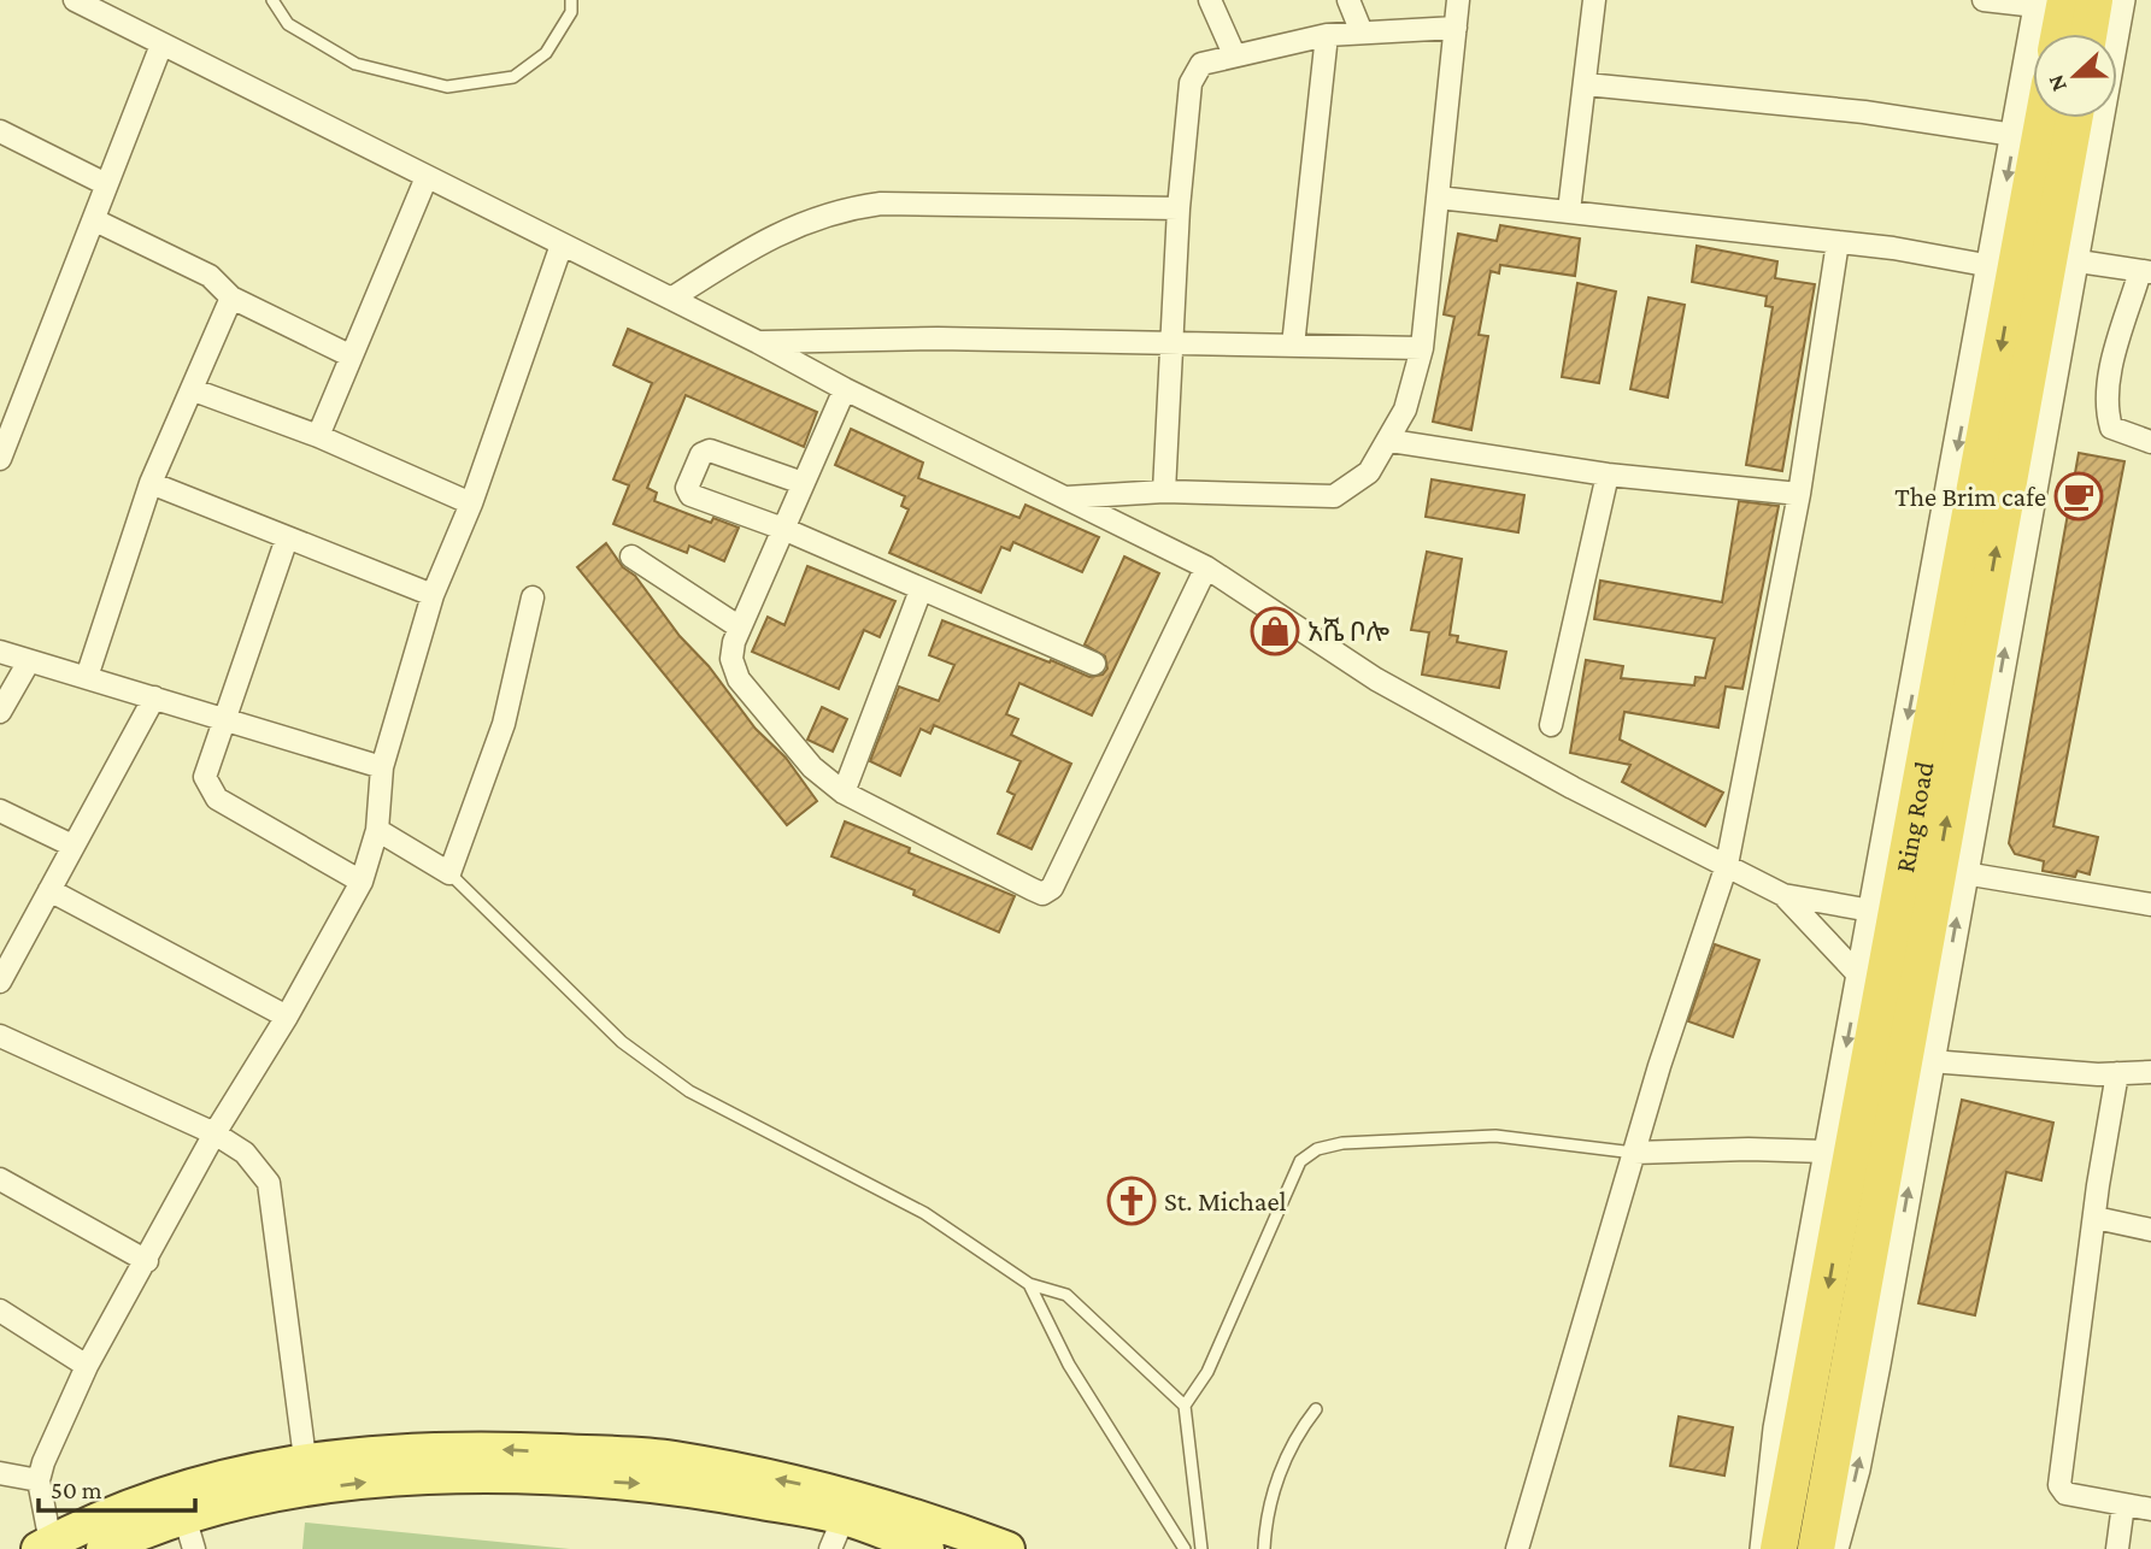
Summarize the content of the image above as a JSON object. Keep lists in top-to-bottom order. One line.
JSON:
{"streets":{"highway":["Ring Road"]},"places":{"cafe":["The Brim cafe"],"shop":["አሼ ቦሎ"],"church":["St. Michael"]},"scale_bar":"50 m","north":"left"}
